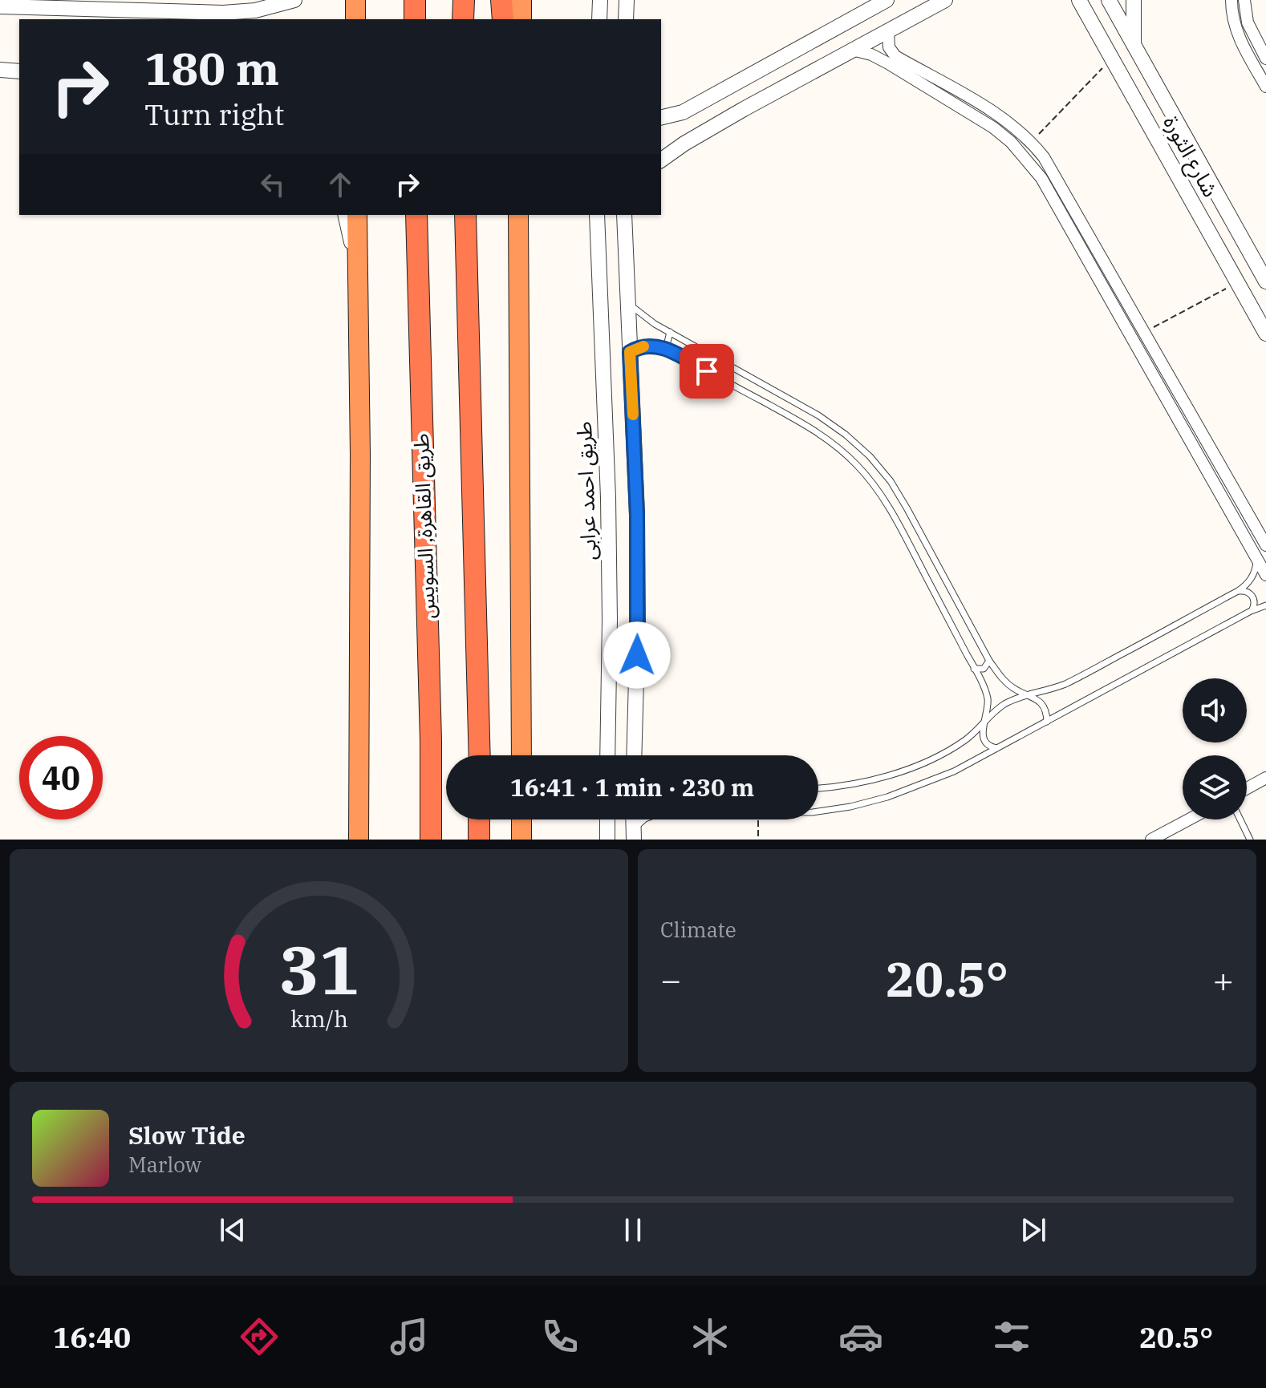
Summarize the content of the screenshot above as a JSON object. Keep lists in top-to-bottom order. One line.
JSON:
{"streets":{"highway":["طريق القاهرة, السويس"],"street":["شارع الثورة","طريق احمد عرابى"]},"page":{"turn":["180 m","Turn right"],"limit":"40","trip":"16:41 · 1 min · 230 m","tile":"Climate","heat":["−","20.5°","+"],"song":["Slow Tide","Marlow"],"tabs":["16:40","20.5°"],"gauge":["31","km/h"]}}
